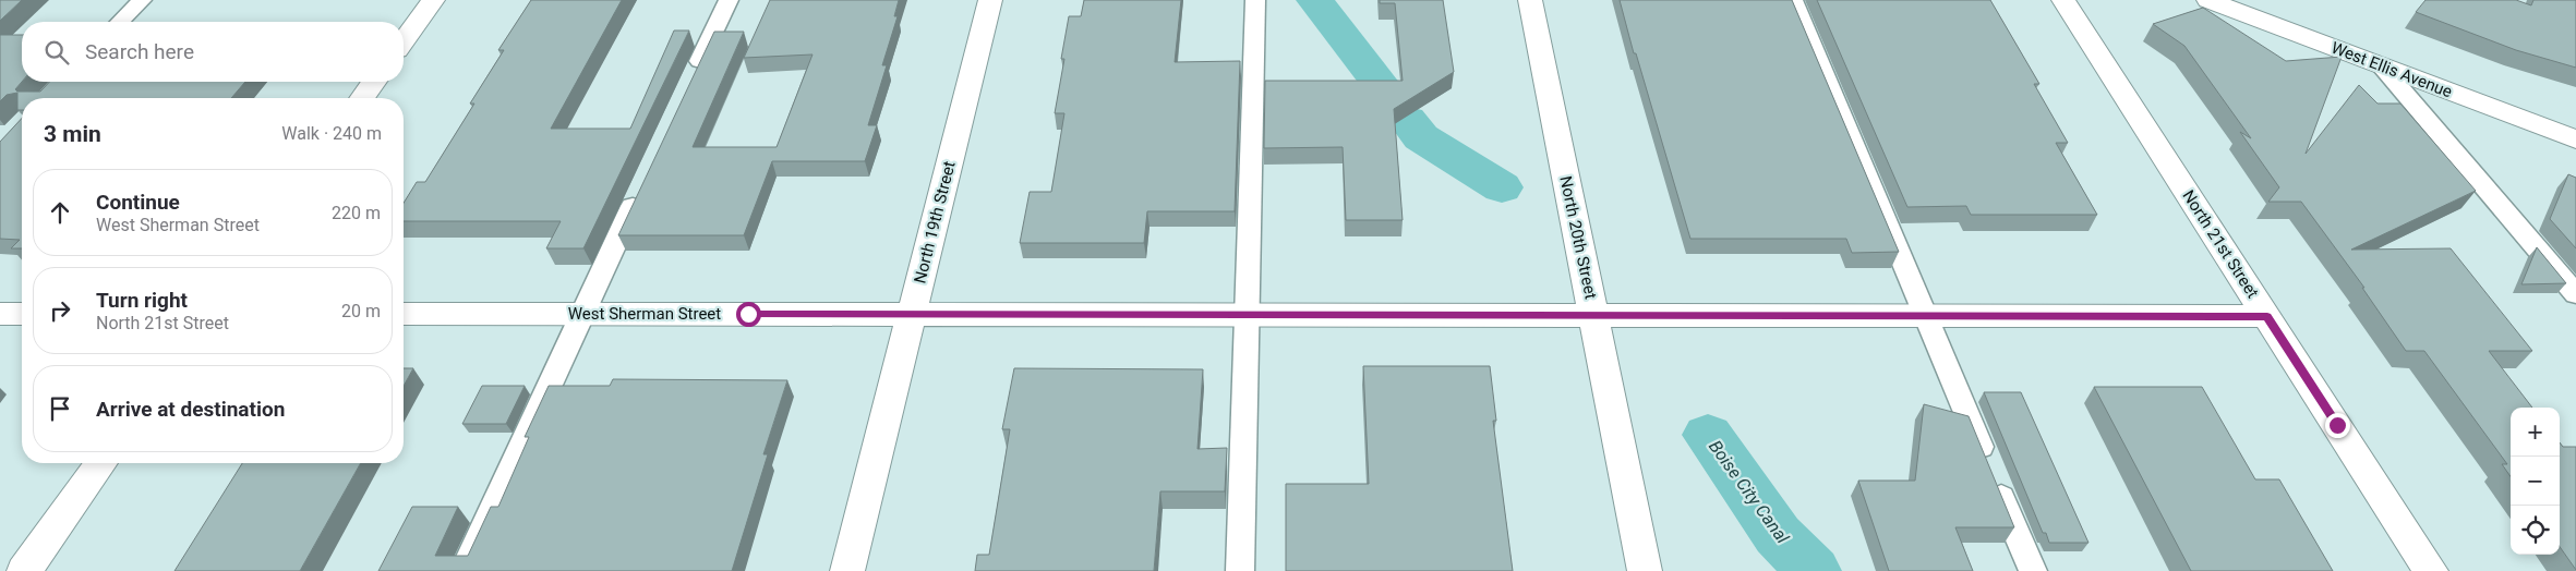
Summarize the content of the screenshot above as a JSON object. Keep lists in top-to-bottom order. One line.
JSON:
{"streets":{"street":["West Ellis Avenue","North 19th Street","North 20th Street","North 21st Street","West Sherman Street"]},"crossings":[["North 19th Street","West Sherman Street"],["North 20th Street","West Sherman Street"],["North 21st Street","West Sherman Street"]],"water":["Boise City Canal"],"page":{"search":"Search here","heading":["3 min","Walk · 240 m"],"list":[["Continue","West Sherman Street","220 m"],["Turn right","North 21st Street","20 m"],"Arrive at destination"],"map_buttons":["+","−"]}}
